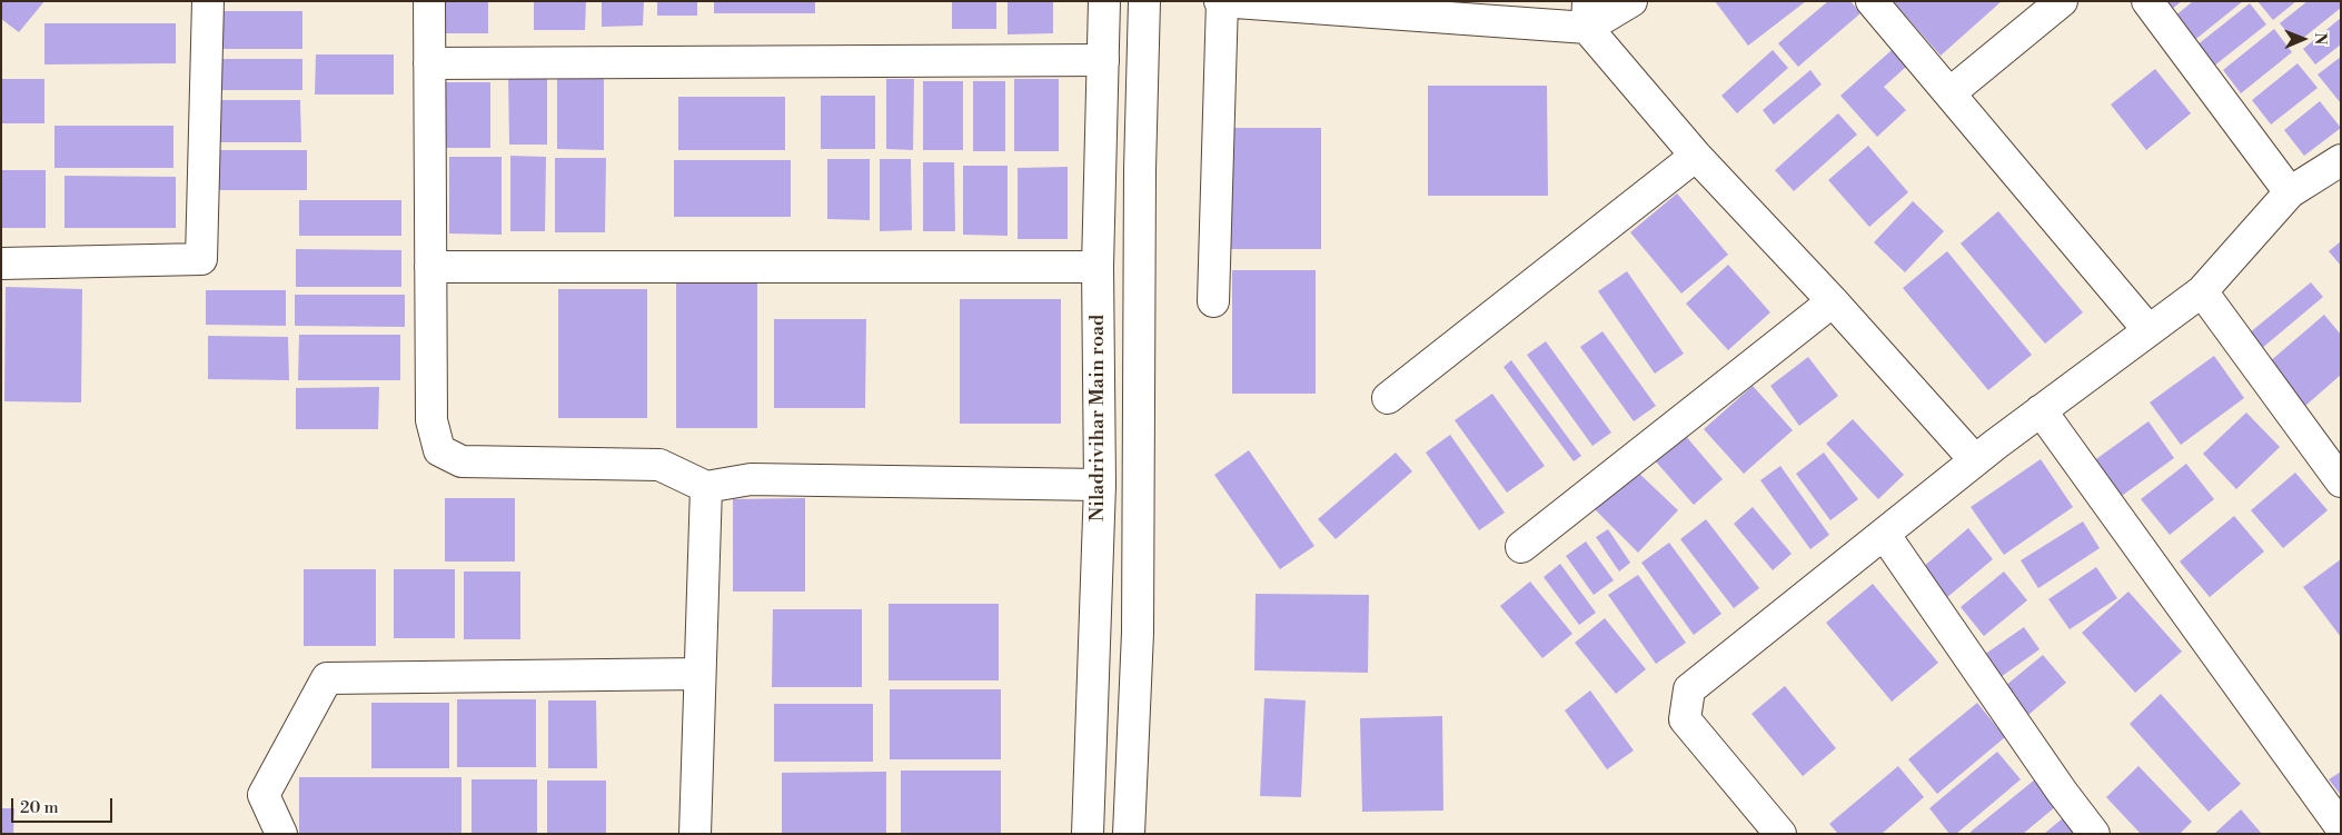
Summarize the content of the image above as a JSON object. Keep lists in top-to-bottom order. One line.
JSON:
{"streets":{"street":["Niladrivihar Main road"]},"scale_bar":"20 m","north":"right"}
